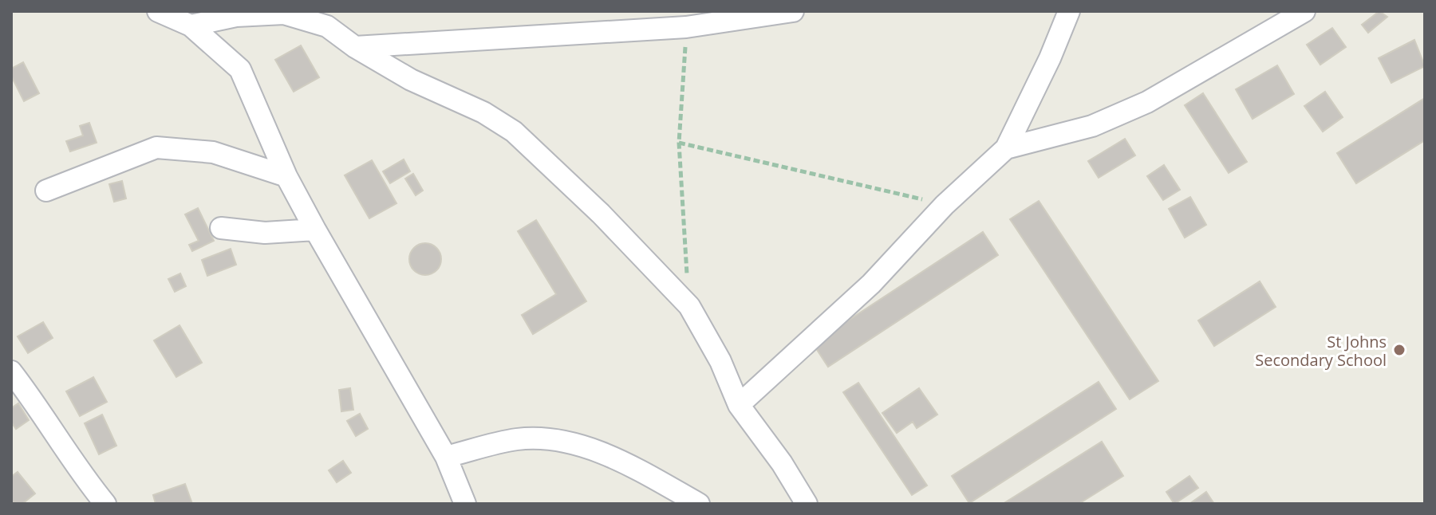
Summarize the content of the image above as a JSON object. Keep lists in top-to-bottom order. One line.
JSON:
{"places":["St Johns Secondary School"]}
